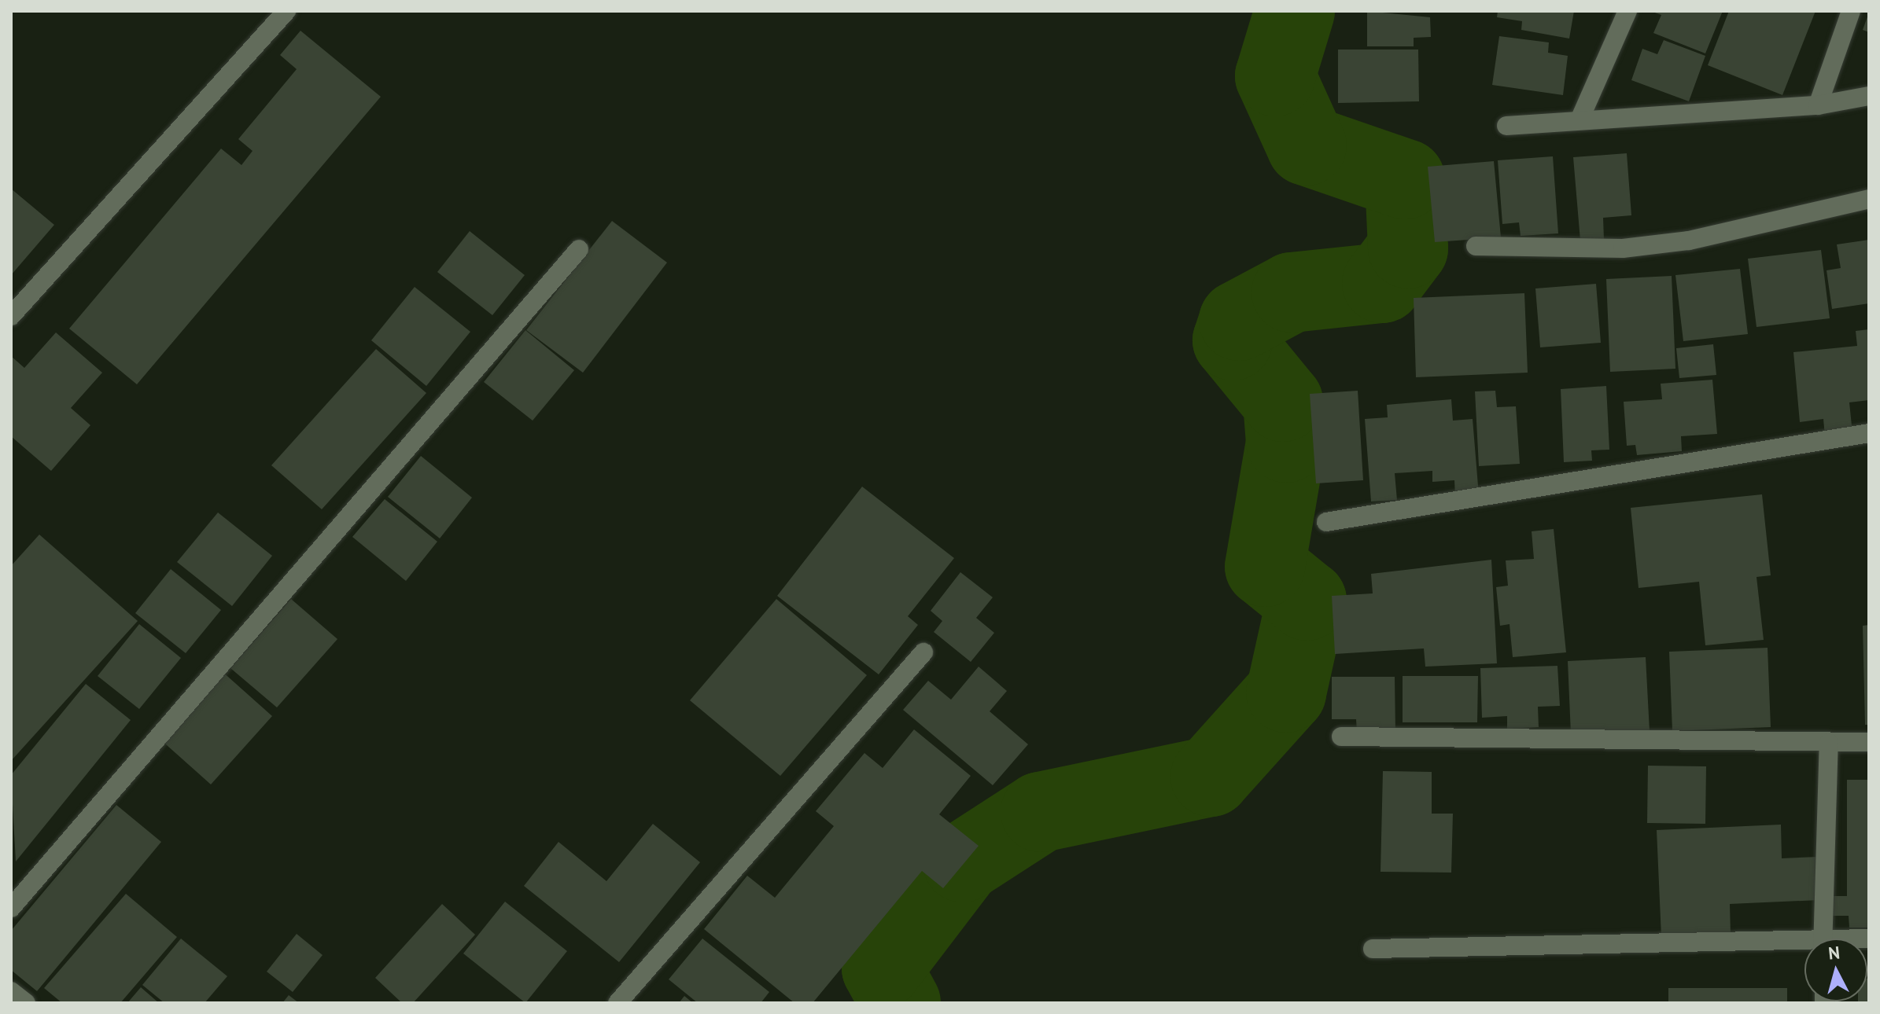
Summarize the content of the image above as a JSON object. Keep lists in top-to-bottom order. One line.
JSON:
{"north":"top"}
